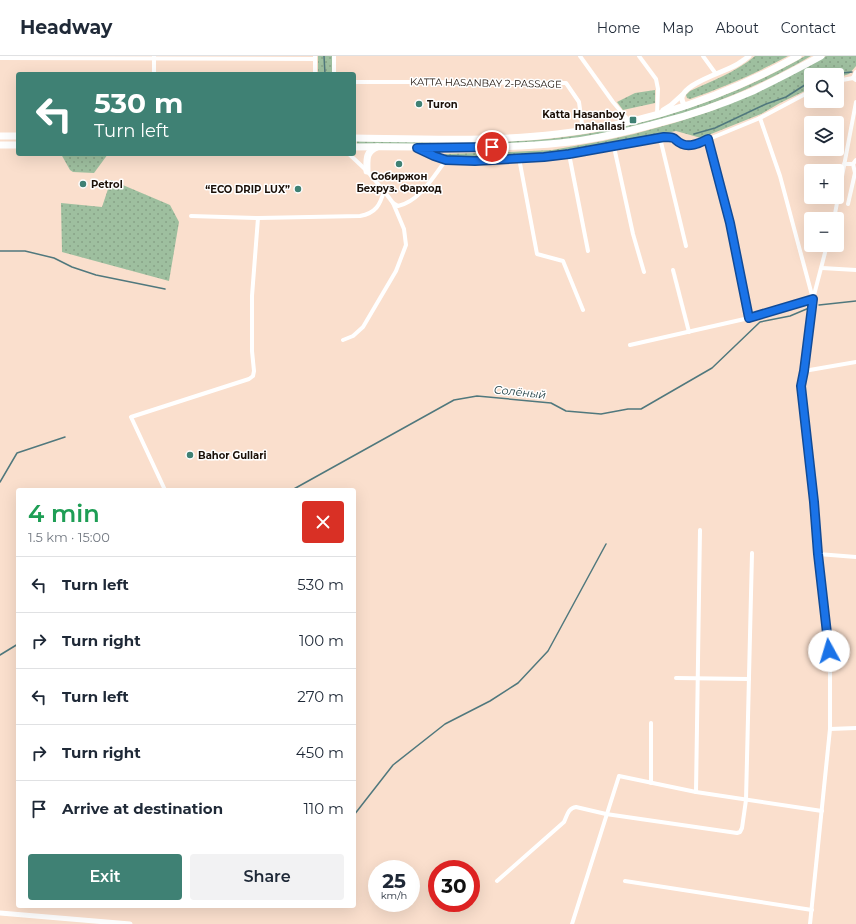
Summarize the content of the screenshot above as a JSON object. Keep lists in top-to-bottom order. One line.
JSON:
{"streets":{"street":["KATTA HASANBAY 2-PASSAGE"]},"water":["Солёный"],"places":{"other":["Turon","Собиржон Бехруз. Фарход","Petrol","“ECO DRIP LUX”","Bahor Gullari"],"transit":["Katta Hasanboy mahallasi"]},"page":{"header":"Headway","nav":["Home","Map","About","Contact"],"map_buttons":["+","−"],"turn":["530 m","Turn left"],"heading":["4 min","1.5 km · 15:00"],"list":[{"name":"Turn left","value":"530 m"},{"name":"Turn right","value":"100 m"},{"name":"Turn left","value":"270 m"},{"name":"Turn right","value":"450 m"},{"name":"Arrive at destination","value":"110 m"}],"buttons":["Exit","Share"],"speed":"25 km/h","limit":"30"}}
